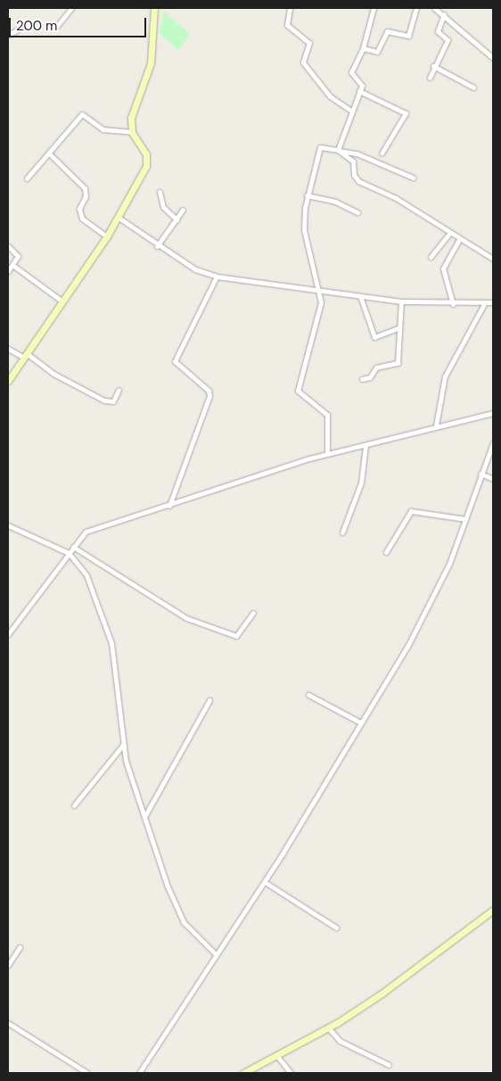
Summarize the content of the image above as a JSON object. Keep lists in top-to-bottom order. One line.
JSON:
{"scale_bar":"200 m"}
